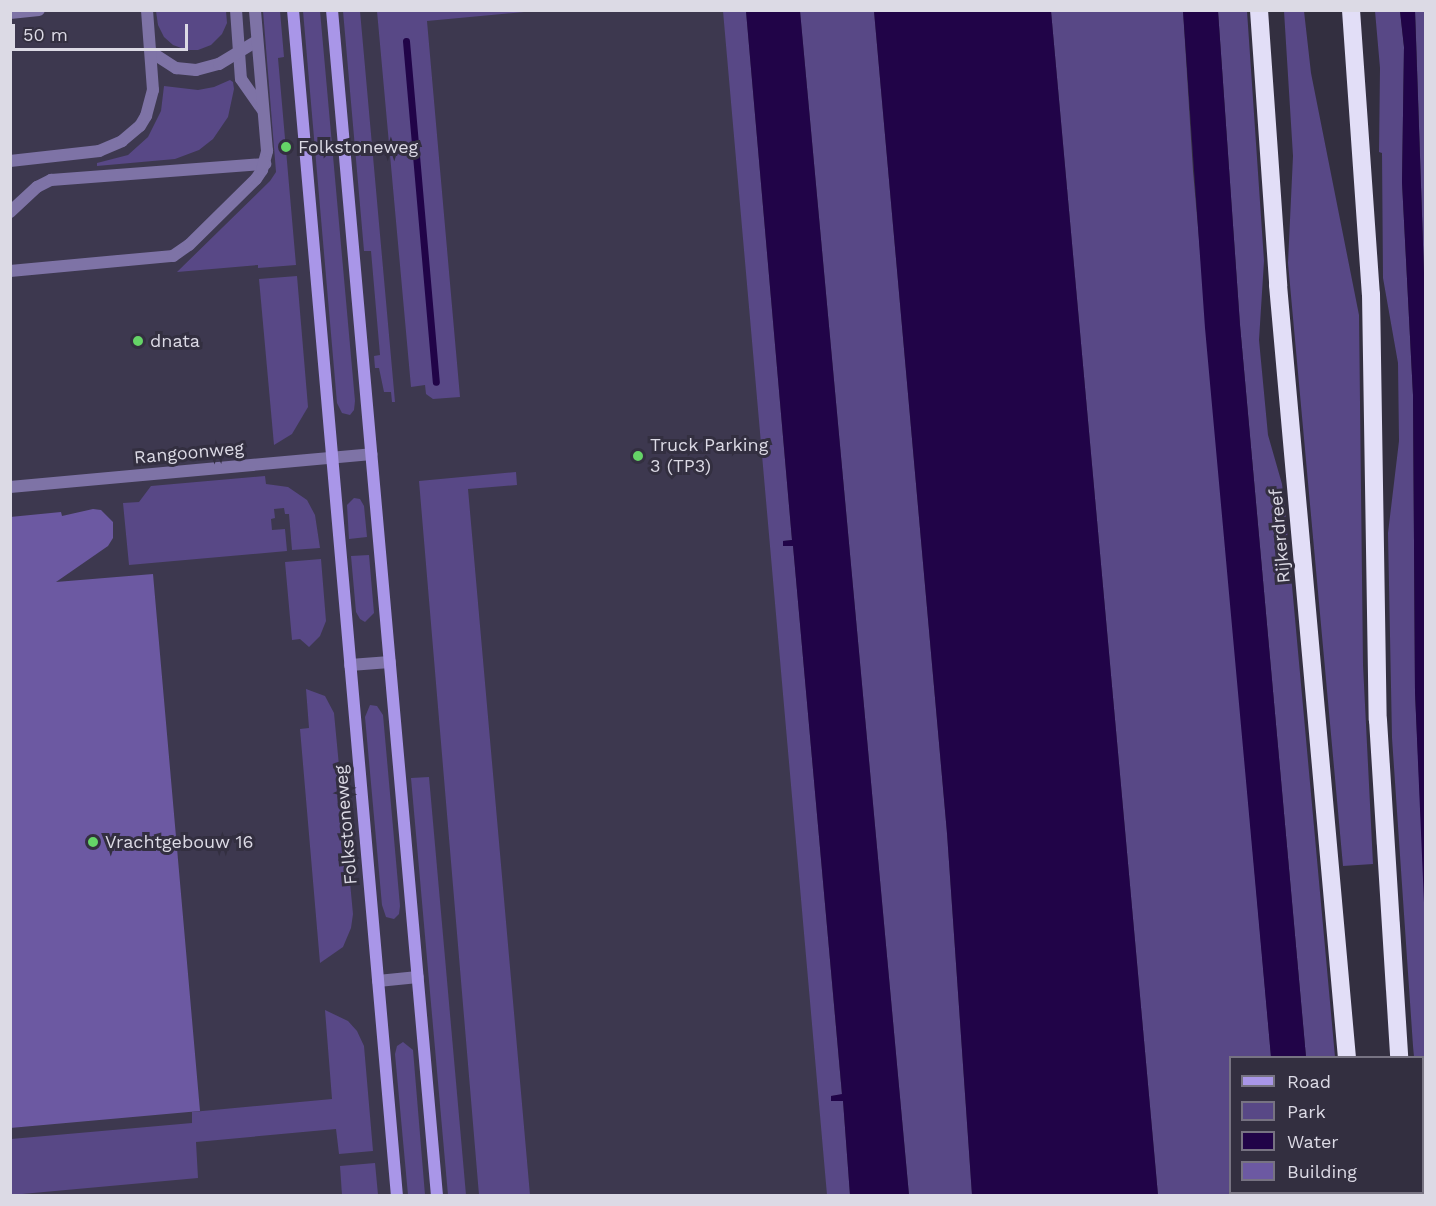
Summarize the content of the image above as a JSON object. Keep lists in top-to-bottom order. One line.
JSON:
{"streets":{"highway":["Rijkerdreef"],"street":["Rangoonweg","Folkstoneweg"]},"crossings":[["Rangoonweg","Folkstoneweg"]],"places":["Folkstoneweg","dnata","Truck Parking 3 (TP3)","Vrachtgebouw 16"],"legend":["Road","Park","Water","Building"],"scale_bar":"50 m"}
